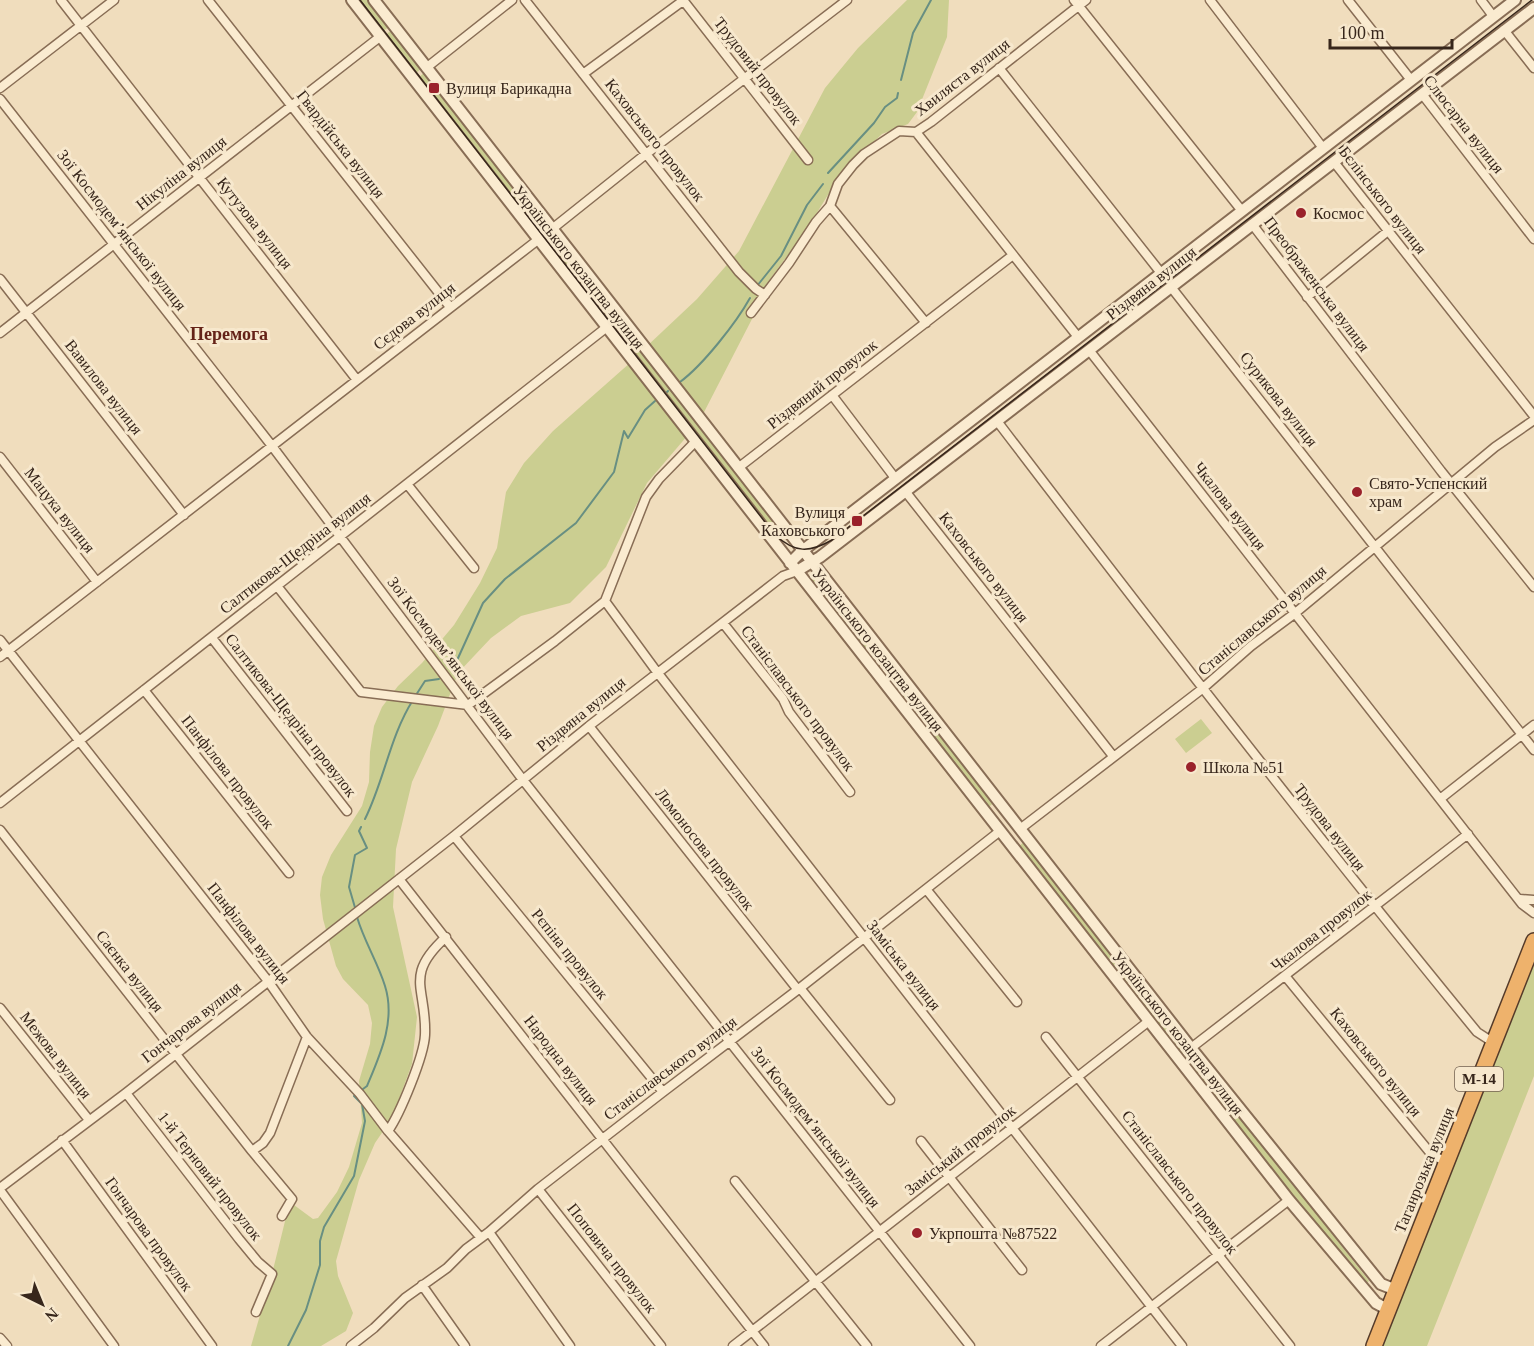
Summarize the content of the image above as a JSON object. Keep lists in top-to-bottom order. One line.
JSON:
{"streets":{"highway":["М-14","Таганрозька вулиця"],"street":["Трудовий провулок","Хвиляста вулиця","Слюсарна вулиця","Каховського провулок","Гвардійська вулиця","Нікуліна вулиця","Бєлінського вулиця","Кутузова вулиця","Зої Космодем’янської вулиця","Українського козацтва вулиця","Різдвяна вулиця","Преображенська вулиця","Сєдова вулиця","Різдвяний провулок","Вавилова вулиця","Сурикова вулиця","Чкалова вулиця","Мацука вулиця","Салтикова-Щедріна вулиця","Каховського вулиця","Станіславського вулиця","Станіславського провулок","Салтикова-Щедріна провулок","Панфілова провулок","Трудова вулиця","Ломоносова провулок","Чкалова провулок","Панфілова вулиця","Рєпіна провулок","Заміська вулиця","Саєнка вулиця","Гончарова вулиця","Межова вулиця","Народна вулиця","Заміський провулок","1-й Терновий провулок","Гончарова провулок","Поповича провулок"]},"crossings":[["Трудовий провулок","Сєдова вулиця"],["Хвиляста вулиця","Каховського провулок"],["Хвиляста вулиця","Преображенська вулиця"],["Хвиляста вулиця","Сурикова вулиця"],["Хвиляста вулиця","Чкалова вулиця"],["Слюсарна вулиця","Різдвяна вулиця"],["Каховського провулок","Сєдова вулиця"],["Гвардійська вулиця","Нікуліна вулиця"],["Гвардійська вулиця","Сєдова вулиця"],["Нікуліна вулиця","Кутузова вулиця"],["Нікуліна вулиця","Зої Космодем’янської вулиця"],["Нікуліна вулиця","Українського козацтва вулиця"],["Нікуліна вулиця","Вавилова вулиця"],["Бєлінського вулиця","Різдвяна вулиця"],["Бєлінського вулиця","Станіславського вулиця"],["Кутузова вулиця","Сєдова вулиця"],["Зої Космодем’янської вулиця","Різдвяна вулиця"],["Зої Космодем’янської вулиця","Сєдова вулиця"],["Зої Космодем’янської вулиця","Салтикова-Щедріна вулиця"],["Зої Космодем’янської вулиця","Станіславського вулиця"],["Зої Космодем’янської вулиця","Заміський провулок"],["Українського козацтва вулиця","Різдвяна вулиця"],["Українського козацтва вулиця","Сєдова вулиця"],["Українського козацтва вулиця","Різдвяний провулок"],["Українського козацтва вулиця","Салтикова-Щедріна вулиця"],["Українського козацтва вулиця","Станіславського вулиця"],["Українського козацтва вулиця","Чкалова провулок"],["Українського козацтва вулиця","Заміський провулок"],["Українського козацтва вулиця","Таганрозька вулиця"],["Різдвяна вулиця","Преображенська вулиця"],["Різдвяна вулиця","Сурикова вулиця"],["Різдвяна вулиця","Чкалова вулиця"],["Різдвяна вулиця","Каховського вулиця"],["Різдвяна вулиця","Станіславського провулок"],["Різдвяна вулиця","Трудова вулиця"],["Різдвяна вулиця","Ломоносова провулок"],["Різдвяна вулиця","Рєпіна провулок"],["Різдвяна вулиця","Заміська вулиця"],["Різдвяна вулиця","Гончарова вулиця"],["Різдвяна вулиця","Народна вулиця"],["Преображенська вулиця","Станіславського вулиця"],["Сєдова вулиця","Вавилова вулиця"],["Сєдова вулиця","Мацука вулиця"],["Сєдова вулиця","Панфілова вулиця"],["Різдвяний провулок","Чкалова вулиця"],["Різдвяний провулок","Каховського вулиця"],["Сурикова вулиця","Станіславського вулиця"],["Чкалова вулиця","Станіславського вулиця"],["Чкалова вулиця","Чкалова провулок"],["Салтикова-Щедріна вулиця","Салтикова-Щедріна провулок"],["Салтикова-Щедріна вулиця","Панфілова провулок"],["Салтикова-Щедріна вулиця","Панфілова вулиця"],["Каховського вулиця","Станіславського вулиця"],["Каховського вулиця","Чкалова провулок"],["Каховського вулиця","Таганрозька вулиця"],["Станіславського вулиця","Трудова вулиця"],["Станіславського вулиця","Ломоносова провулок"],["Станіславського вулиця","Панфілова вулиця"],["Станіславського вулиця","Рєпіна провулок"],["Станіславського вулиця","Заміська вулиця"],["Станіславського вулиця","Народна вулиця"],["Станіславського вулиця","Поповича провулок"],["Станіславського провулок","Заміський провулок"],["Трудова вулиця","Чкалова провулок"],["Трудова вулиця","Таганрозька вулиця"],["Панфілова вулиця","Гончарова вулиця"],["Заміська вулиця","Заміський провулок"],["Саєнка вулиця","Гончарова вулиця"],["Гончарова вулиця","Межова вулиця"],["Гончарова вулиця","Народна вулиця"],["Гончарова вулиця","1-й Терновий провулок"],["Гончарова вулиця","Гончарова провулок"],["Народна вулиця","Заміський провулок"]],"districts":["Перемога"],"places":{"transit":["Вулиця Барикадна","Вулиця Каховського"],"other":["Космос","Свято-Успенский храм","Школа №51","Укрпошта №87522"]},"scale_bar":"100 m","north":"bottom right"}
